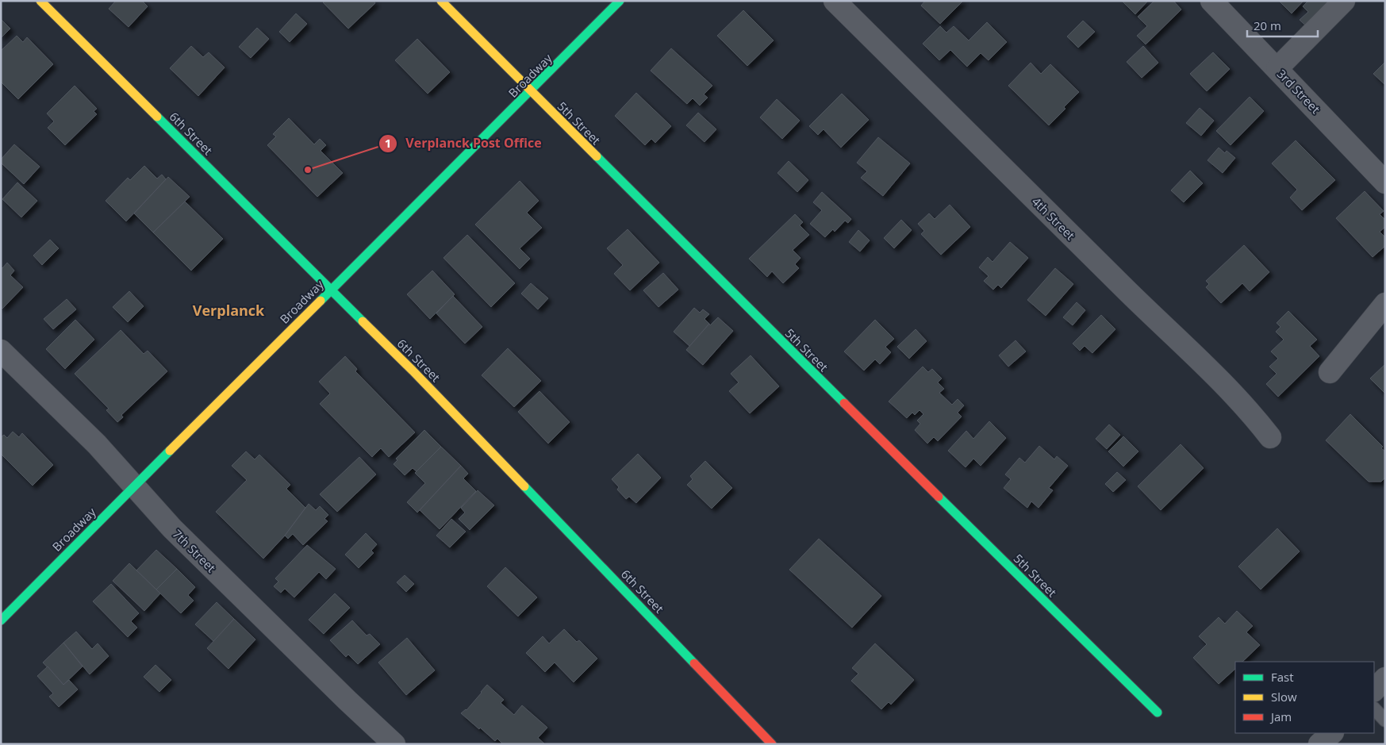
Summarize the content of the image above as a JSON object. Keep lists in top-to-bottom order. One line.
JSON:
{"streets":{"street":["Broadway","3rd Street","5th Street","6th Street","4th Street","7th Street"]},"crossings":[["Broadway","5th Street"],["Broadway","6th Street"],["Broadway","7th Street"]],"districts":["Verplanck"],"places":["Verplanck Post Office"],"legend":["Fast","Slow","Jam"],"scale_bar":"20 m"}
